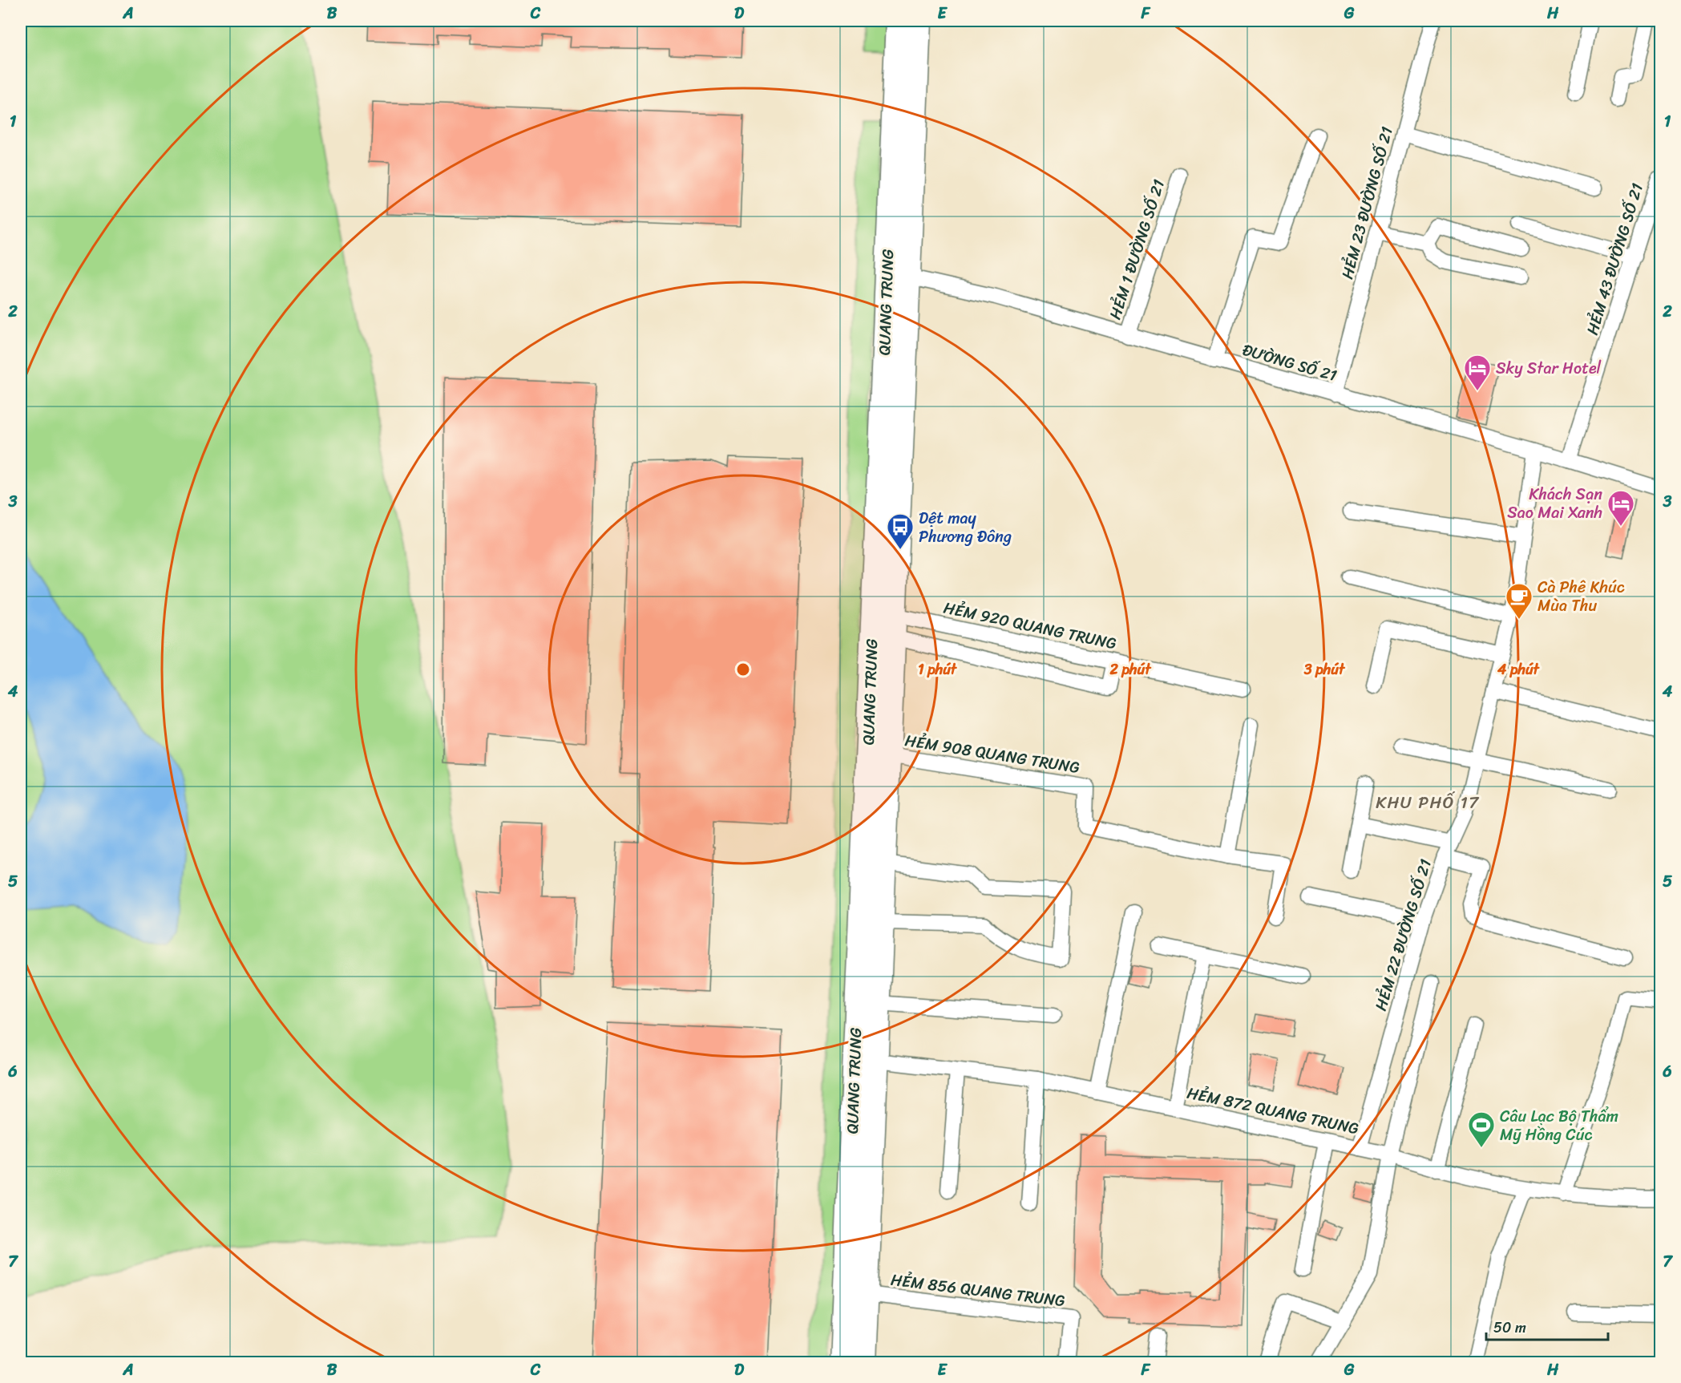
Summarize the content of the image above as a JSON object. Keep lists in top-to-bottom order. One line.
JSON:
{"streets":{"main road":["QUANG TRUNG"],"street":["HẺM 23 ĐƯỜNG SỐ 21","HẺM 1 ĐƯỜNG SỐ 21","HẺM 43 ĐƯỜNG SỐ 21","ĐƯỜNG SỐ 21","HẺM 920 QUANG TRUNG","HẺM 908 QUANG TRUNG","HẺM 22 ĐƯỜNG SỐ 21","HẺM 872 QUANG TRUNG","HẺM 856 QUANG TRUNG"]},"crossings":[["HẺM 23 ĐƯỜNG SỐ 21","ĐƯỜNG SỐ 21"],["HẺM 1 ĐƯỜNG SỐ 21","ĐƯỜNG SỐ 21"],["HẺM 43 ĐƯỜNG SỐ 21","ĐƯỜNG SỐ 21"],["QUANG TRUNG","ĐƯỜNG SỐ 21"],["QUANG TRUNG","HẺM 920 QUANG TRUNG"],["QUANG TRUNG","HẺM 908 QUANG TRUNG"],["QUANG TRUNG","HẺM 872 QUANG TRUNG"],["QUANG TRUNG","HẺM 856 QUANG TRUNG"],["ĐƯỜNG SỐ 21","HẺM 22 ĐƯỜNG SỐ 21"],["HẺM 22 ĐƯỜNG SỐ 21","HẺM 872 QUANG TRUNG"]],"districts":["KHU PHỐ 17"],"places":{"hotel":["Sky Star Hotel","Khách Sạn Sao Mai Xanh"],"bus stop":["Dệt may Phương Đông"],"cafe":["Cà Phê Khúc Mùa Thu"],"sports":["Câu Lạc Bộ Thẩm Mỹ Hồng Cúc"]},"scale_bar":"50 m","grid":{"columns":["A","B","C","D","E","F","G","H"],"rows":["1","2","3","4","5","6","7"]},"rings":["1 phút","2 phút","3 phút","4 phút"]}
